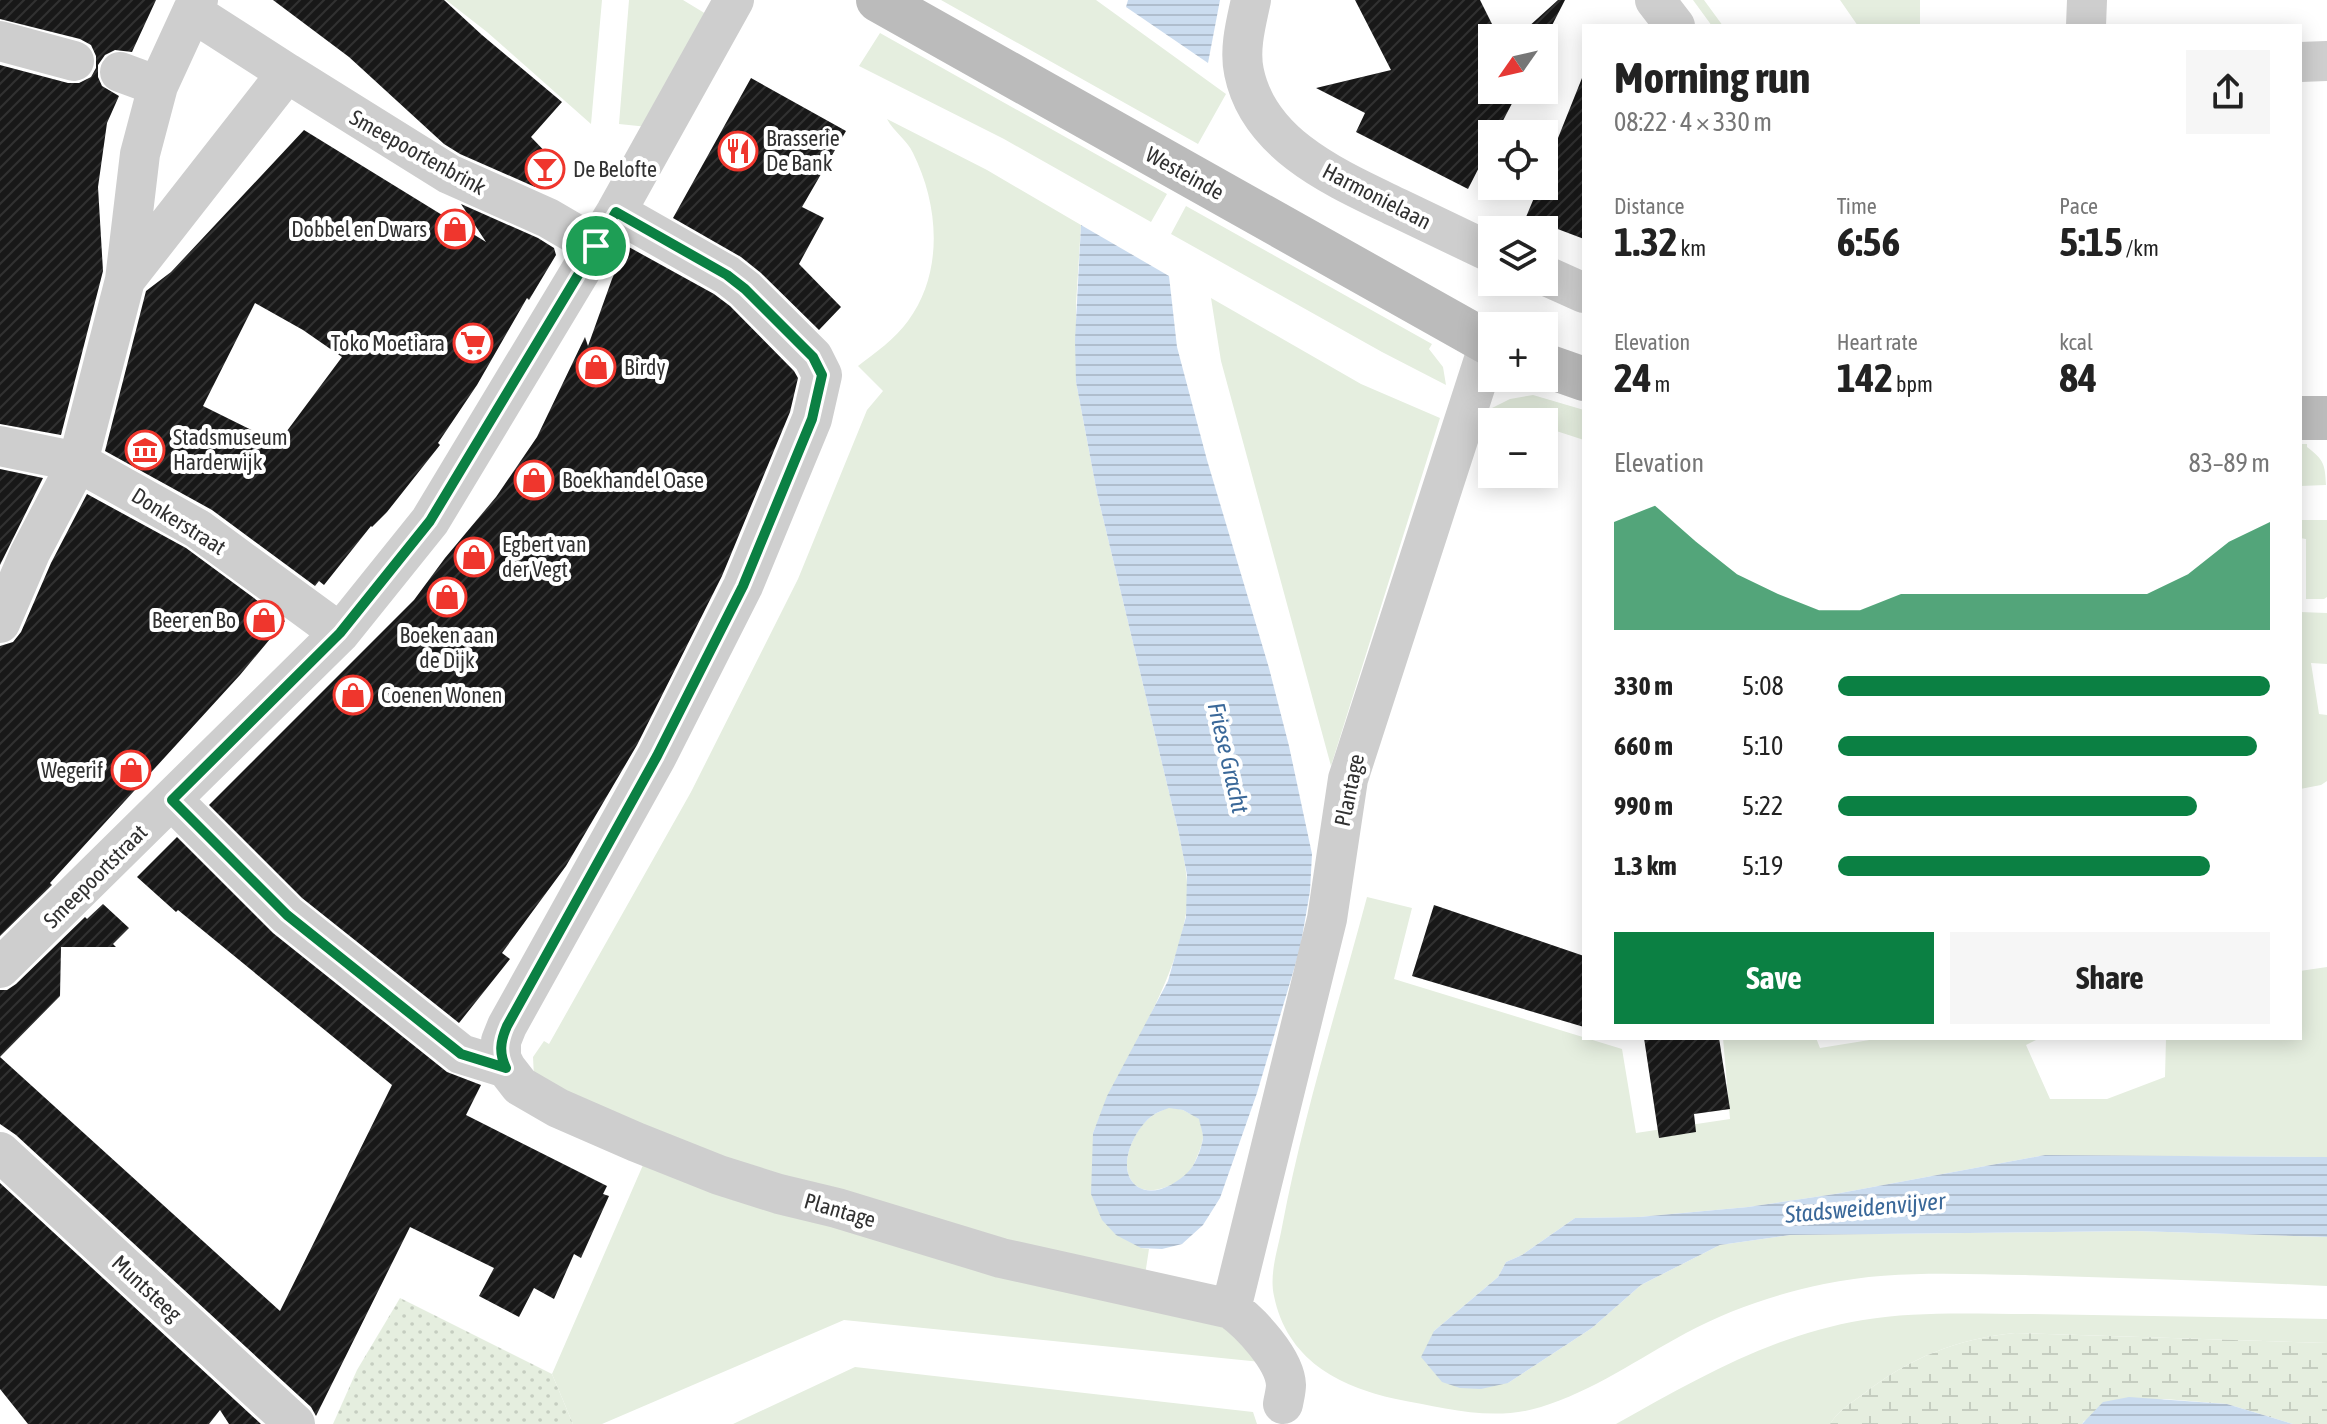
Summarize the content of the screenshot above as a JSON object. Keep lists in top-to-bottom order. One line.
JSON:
{"streets":{"street":["Smeepoortenbrink","Westeinde","Harmonielaan","Donkerstraat","Plantage","Smeepoortstraat","Muntsteeg"]},"crossings":[["Smeepoortenbrink","Donkerstraat"],["Smeepoortenbrink","Smeepoortstraat"],["Donkerstraat","Smeepoortstraat"]],"water":["Friese Gracht","Stadsweidenvijver"],"places":{"restaurant":["Brasserie De Bank"],"bar":["De Belofte"],"shop":["Dobbel en Dwars","Birdy","Boekhandel Oase","Egbert van der Vegt","Boeken aan de Dijk","Beer en Bo","Coenen Wonen","Wegerif"],"supermarket":["Toko Moetiara"],"museum":["Stadsmuseum Harderwijk"]},"north":"bottom left","page":{"map_buttons":["+","−"],"heading":["Morning run","08:22 · 4 × 330 m"],"stats":[["Distance","1.32 km"],["Time","6:56"],["Pace","5:15 /km"],["Elevation","24 m"],["Heart rate","142 bpm"],["kcal","84"]],"chart":["Elevation","83–89 m"],"list":[{"name":"330 m","note":"5:08"},{"name":"660 m","note":"5:10"},{"name":"990 m","note":"5:22"},{"name":"1.3 km","note":"5:19"}],"buttons":["Save","Share"]}}
